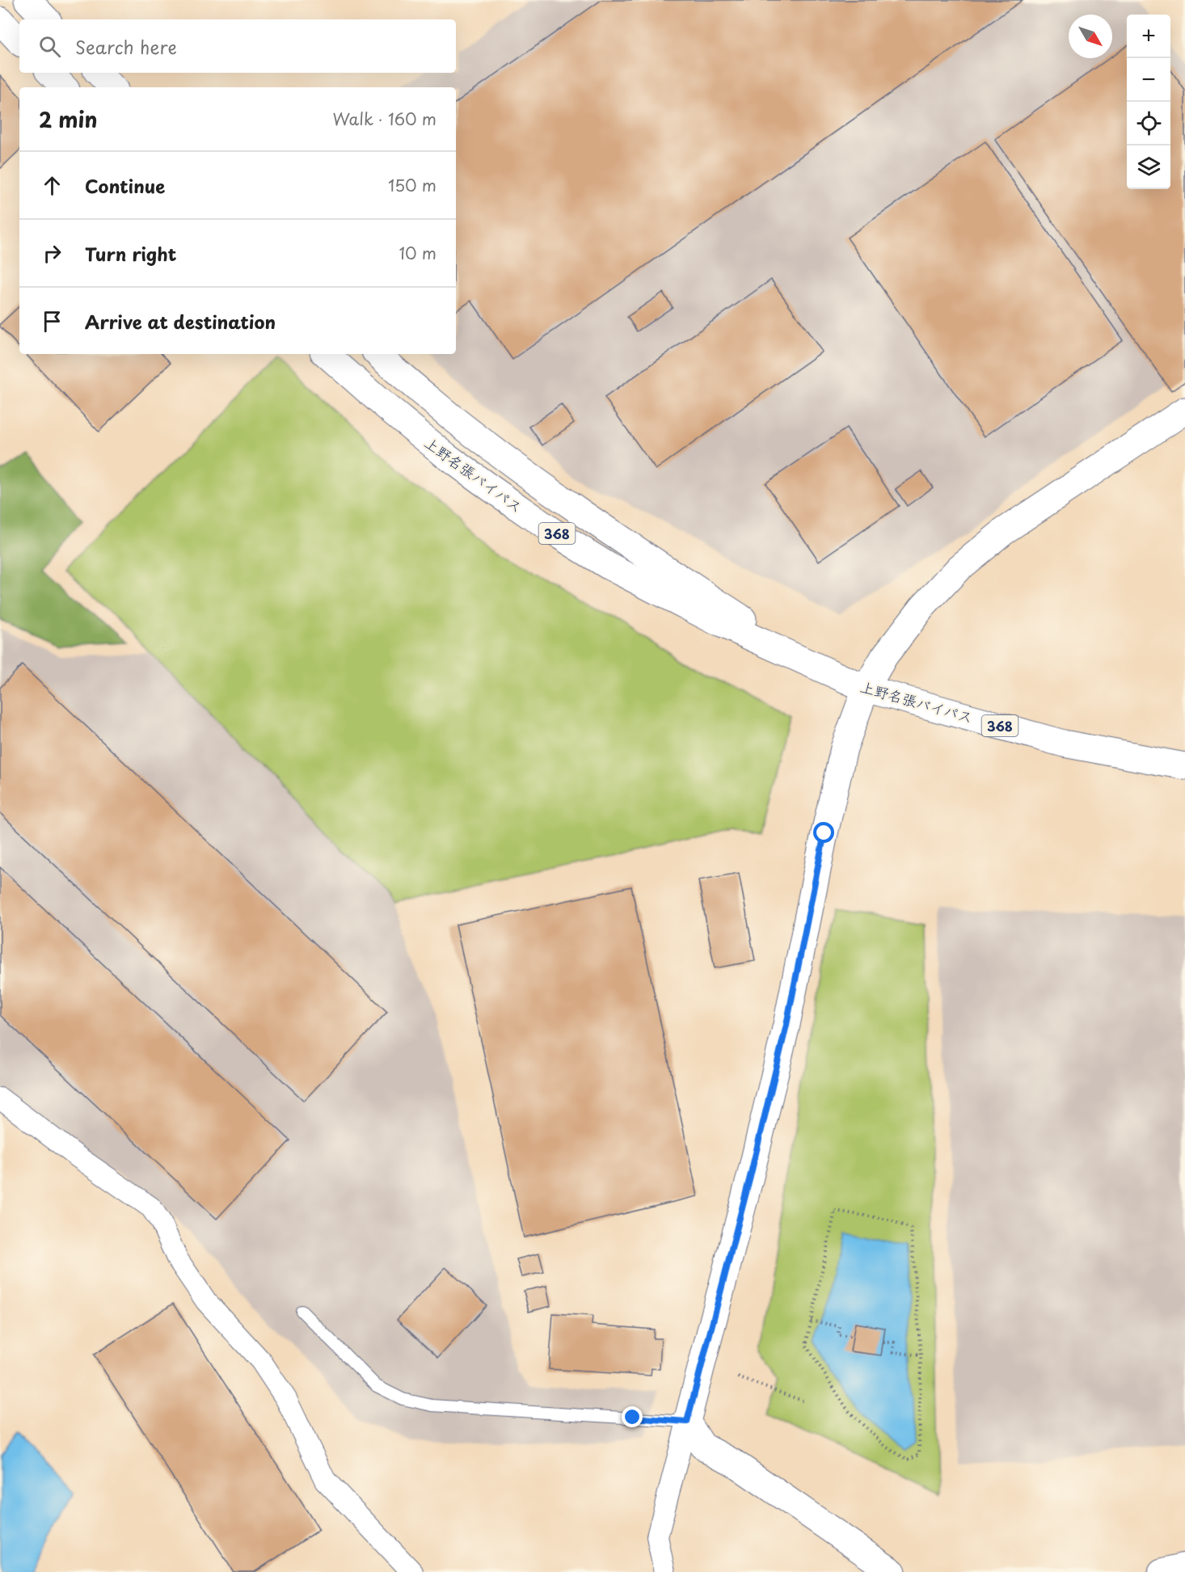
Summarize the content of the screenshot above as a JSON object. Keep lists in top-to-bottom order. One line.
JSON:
{"streets":{"main road":["上野名張バイパス","368"]},"north":"bottom right","page":{"map_buttons":["+","−"],"search":"Search here","heading":["2 min","Walk · 160 m"],"list":[["Continue","150 m"],["Turn right","10 m"],"Arrive at destination"]}}
